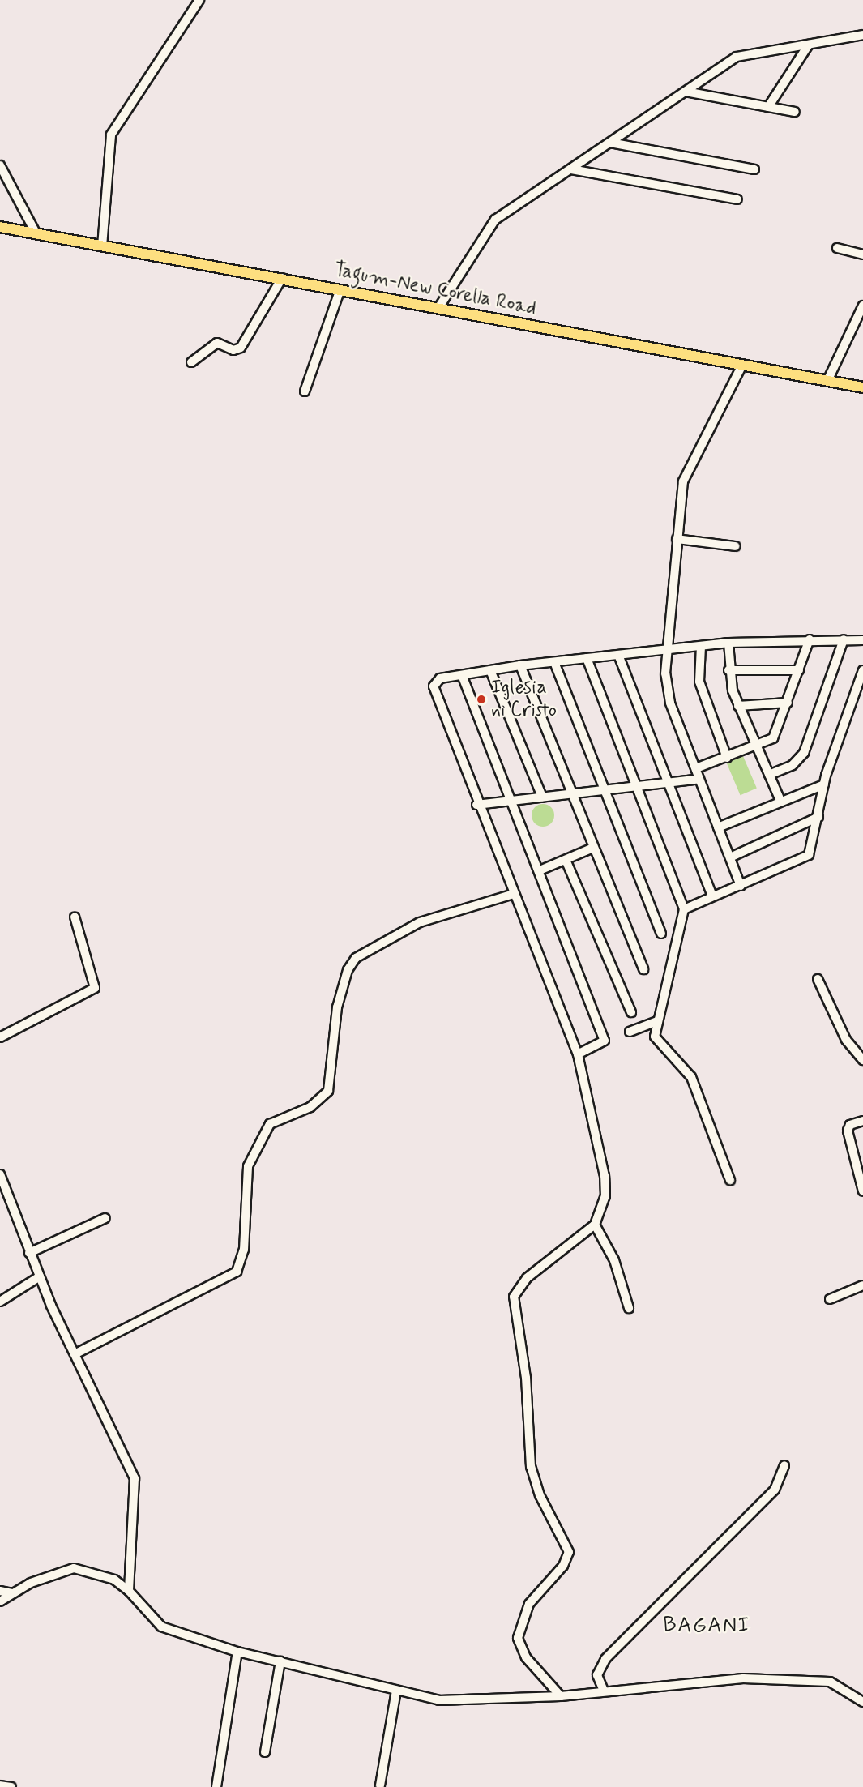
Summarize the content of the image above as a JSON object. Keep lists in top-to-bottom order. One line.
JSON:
{"streets":{"main road":["Tagum-New Corella Road"]},"districts":["BAGANI"],"places":["Iglesia ni Cristo"]}
